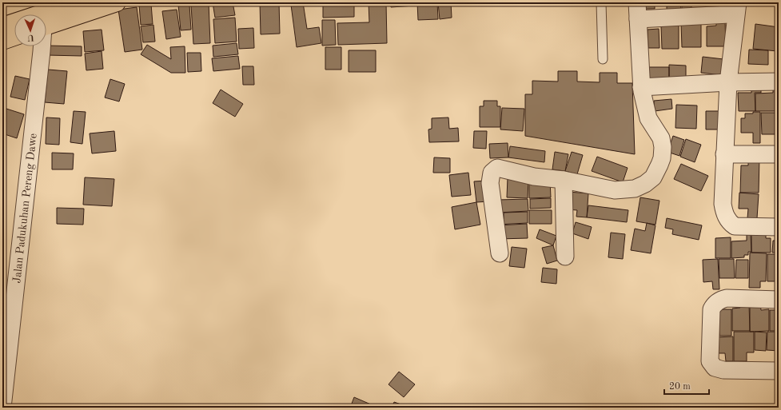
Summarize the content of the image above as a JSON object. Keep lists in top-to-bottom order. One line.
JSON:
{"streets":{"street":["Jalan Padukuhan Pereng Dawe"]},"scale_bar":"20 m","north":"bottom"}
